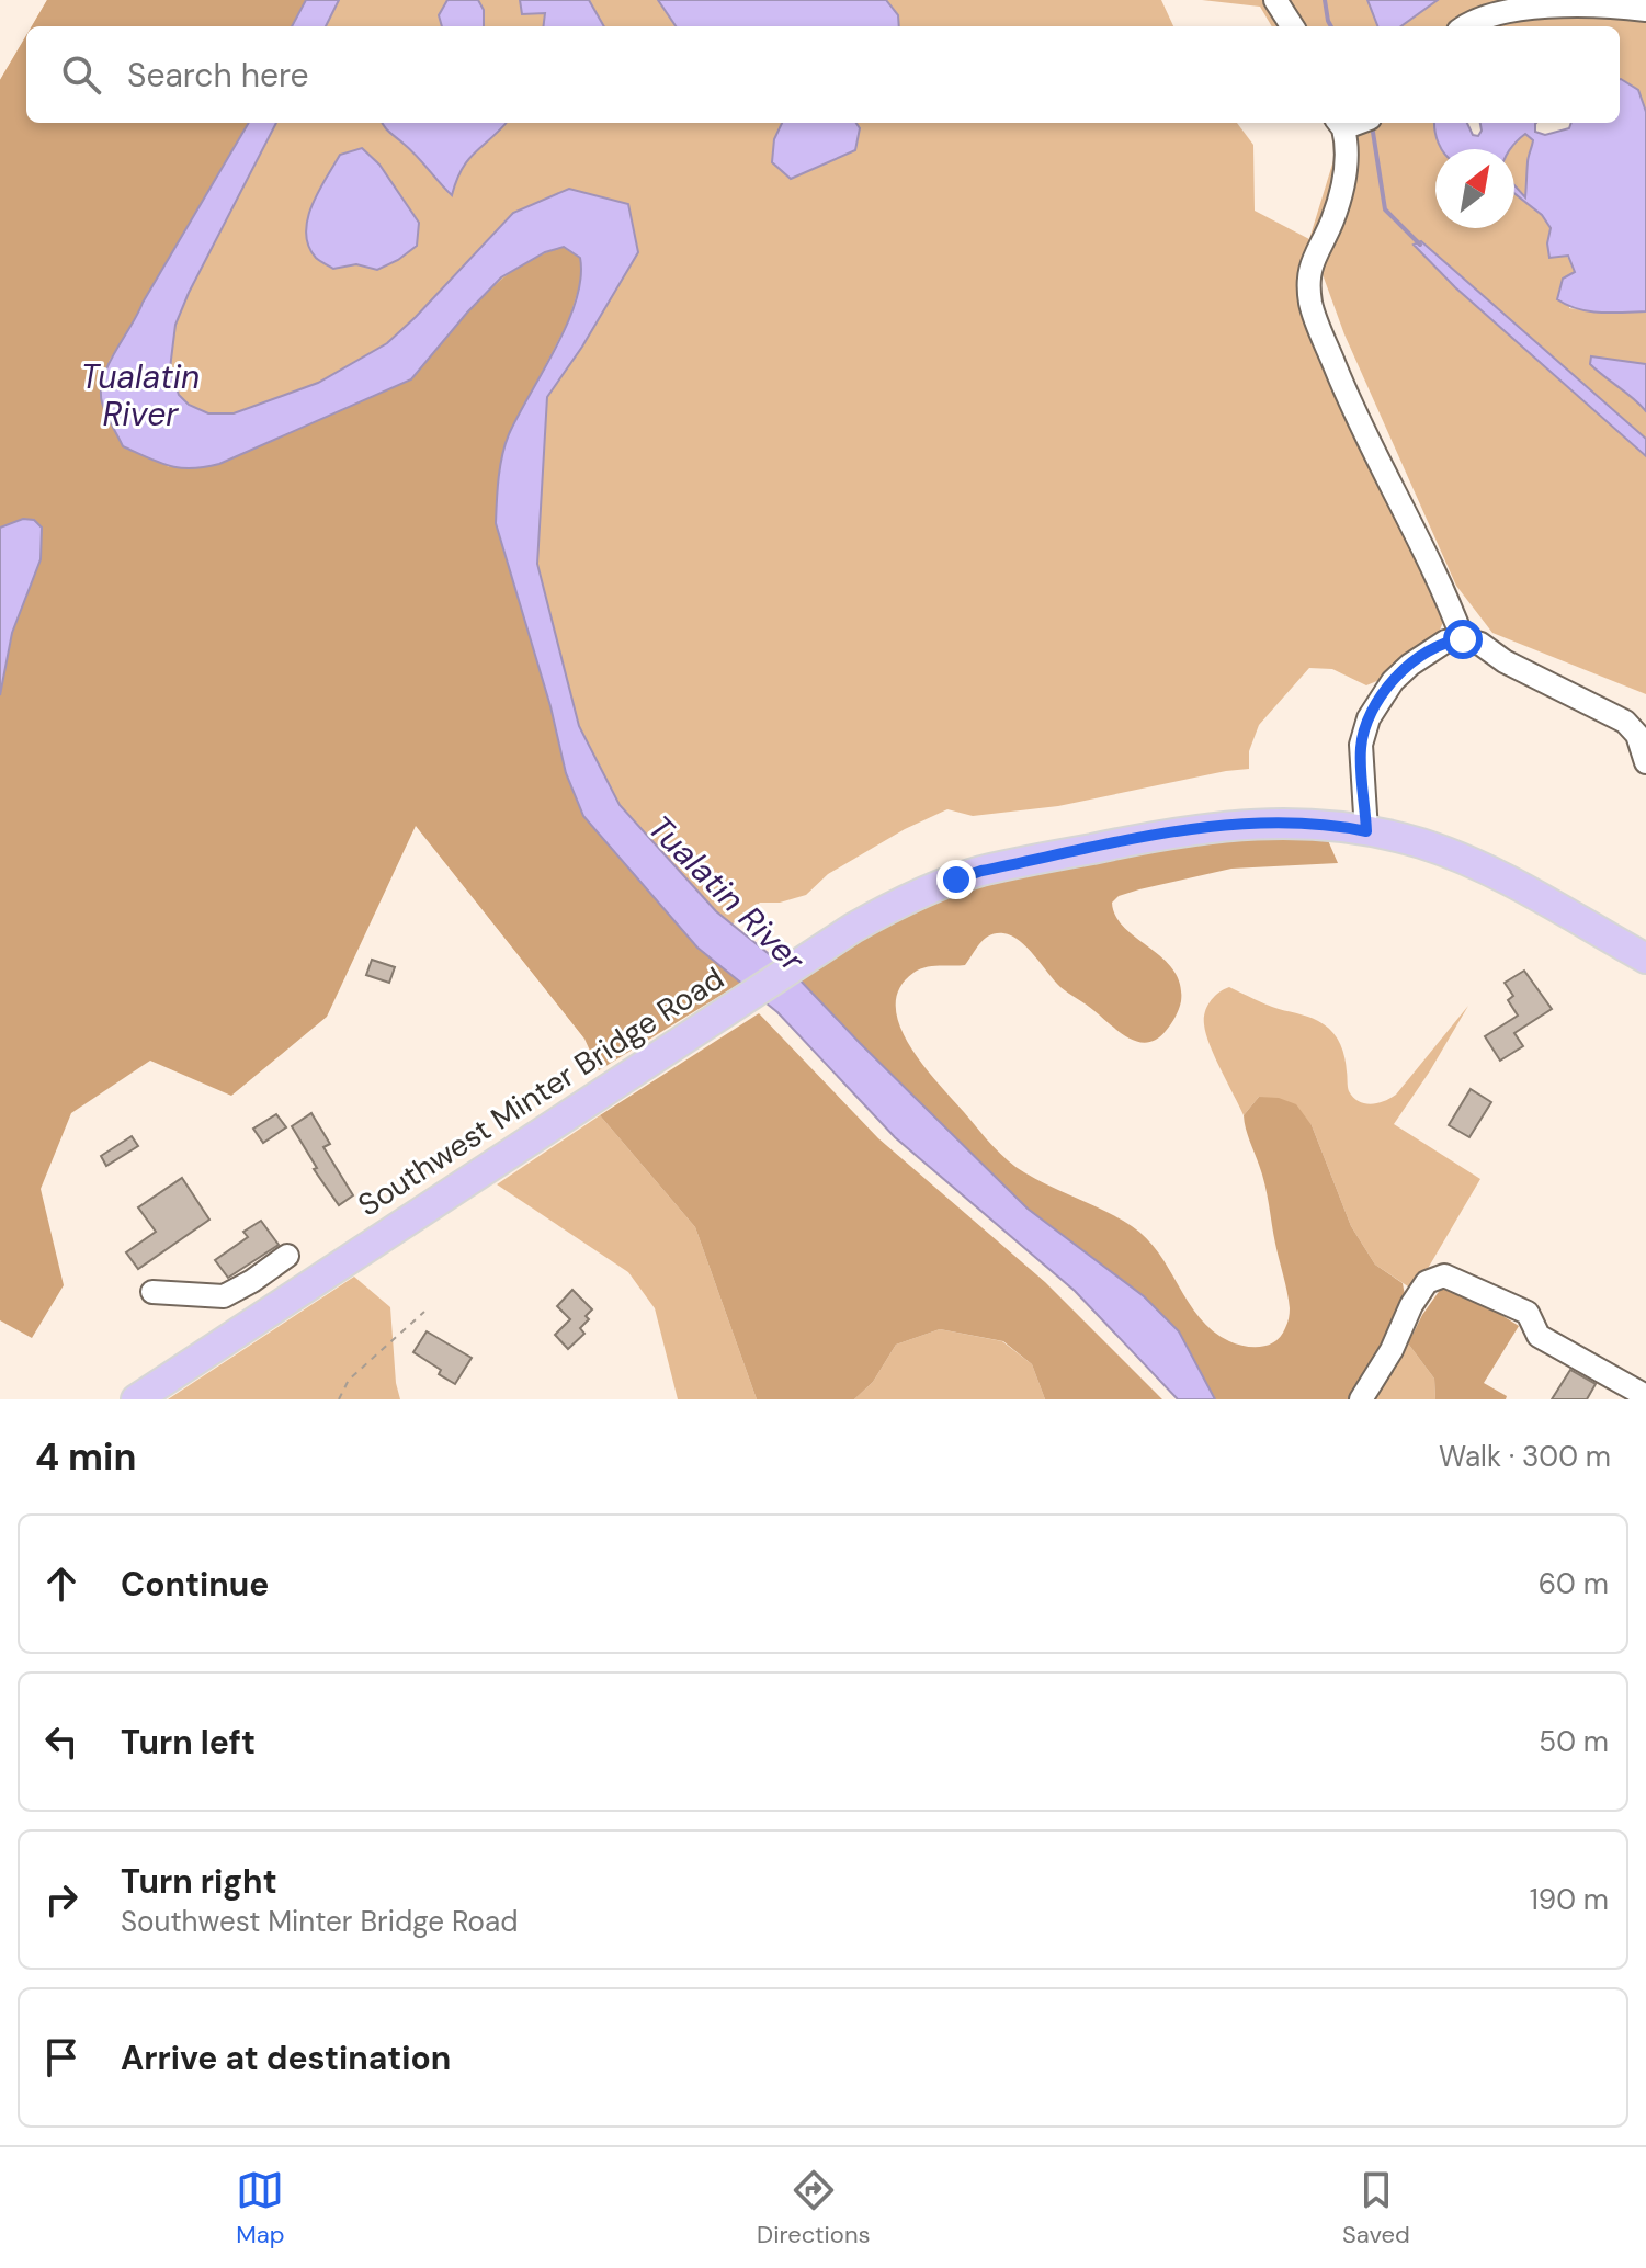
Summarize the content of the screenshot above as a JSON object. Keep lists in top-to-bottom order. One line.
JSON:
{"streets":{"main road":["Southwest Minter Bridge Road"]},"water":["Tualatin River"],"north":"top right","page":{"search":"Search here","heading":["4 min","Walk · 300 m"],"list":[["Continue","60 m"],["Turn left","50 m"],["Turn right","Southwest Minter Bridge Road","190 m"],"Arrive at destination"],"nav":["Map","Directions","Saved"]}}
